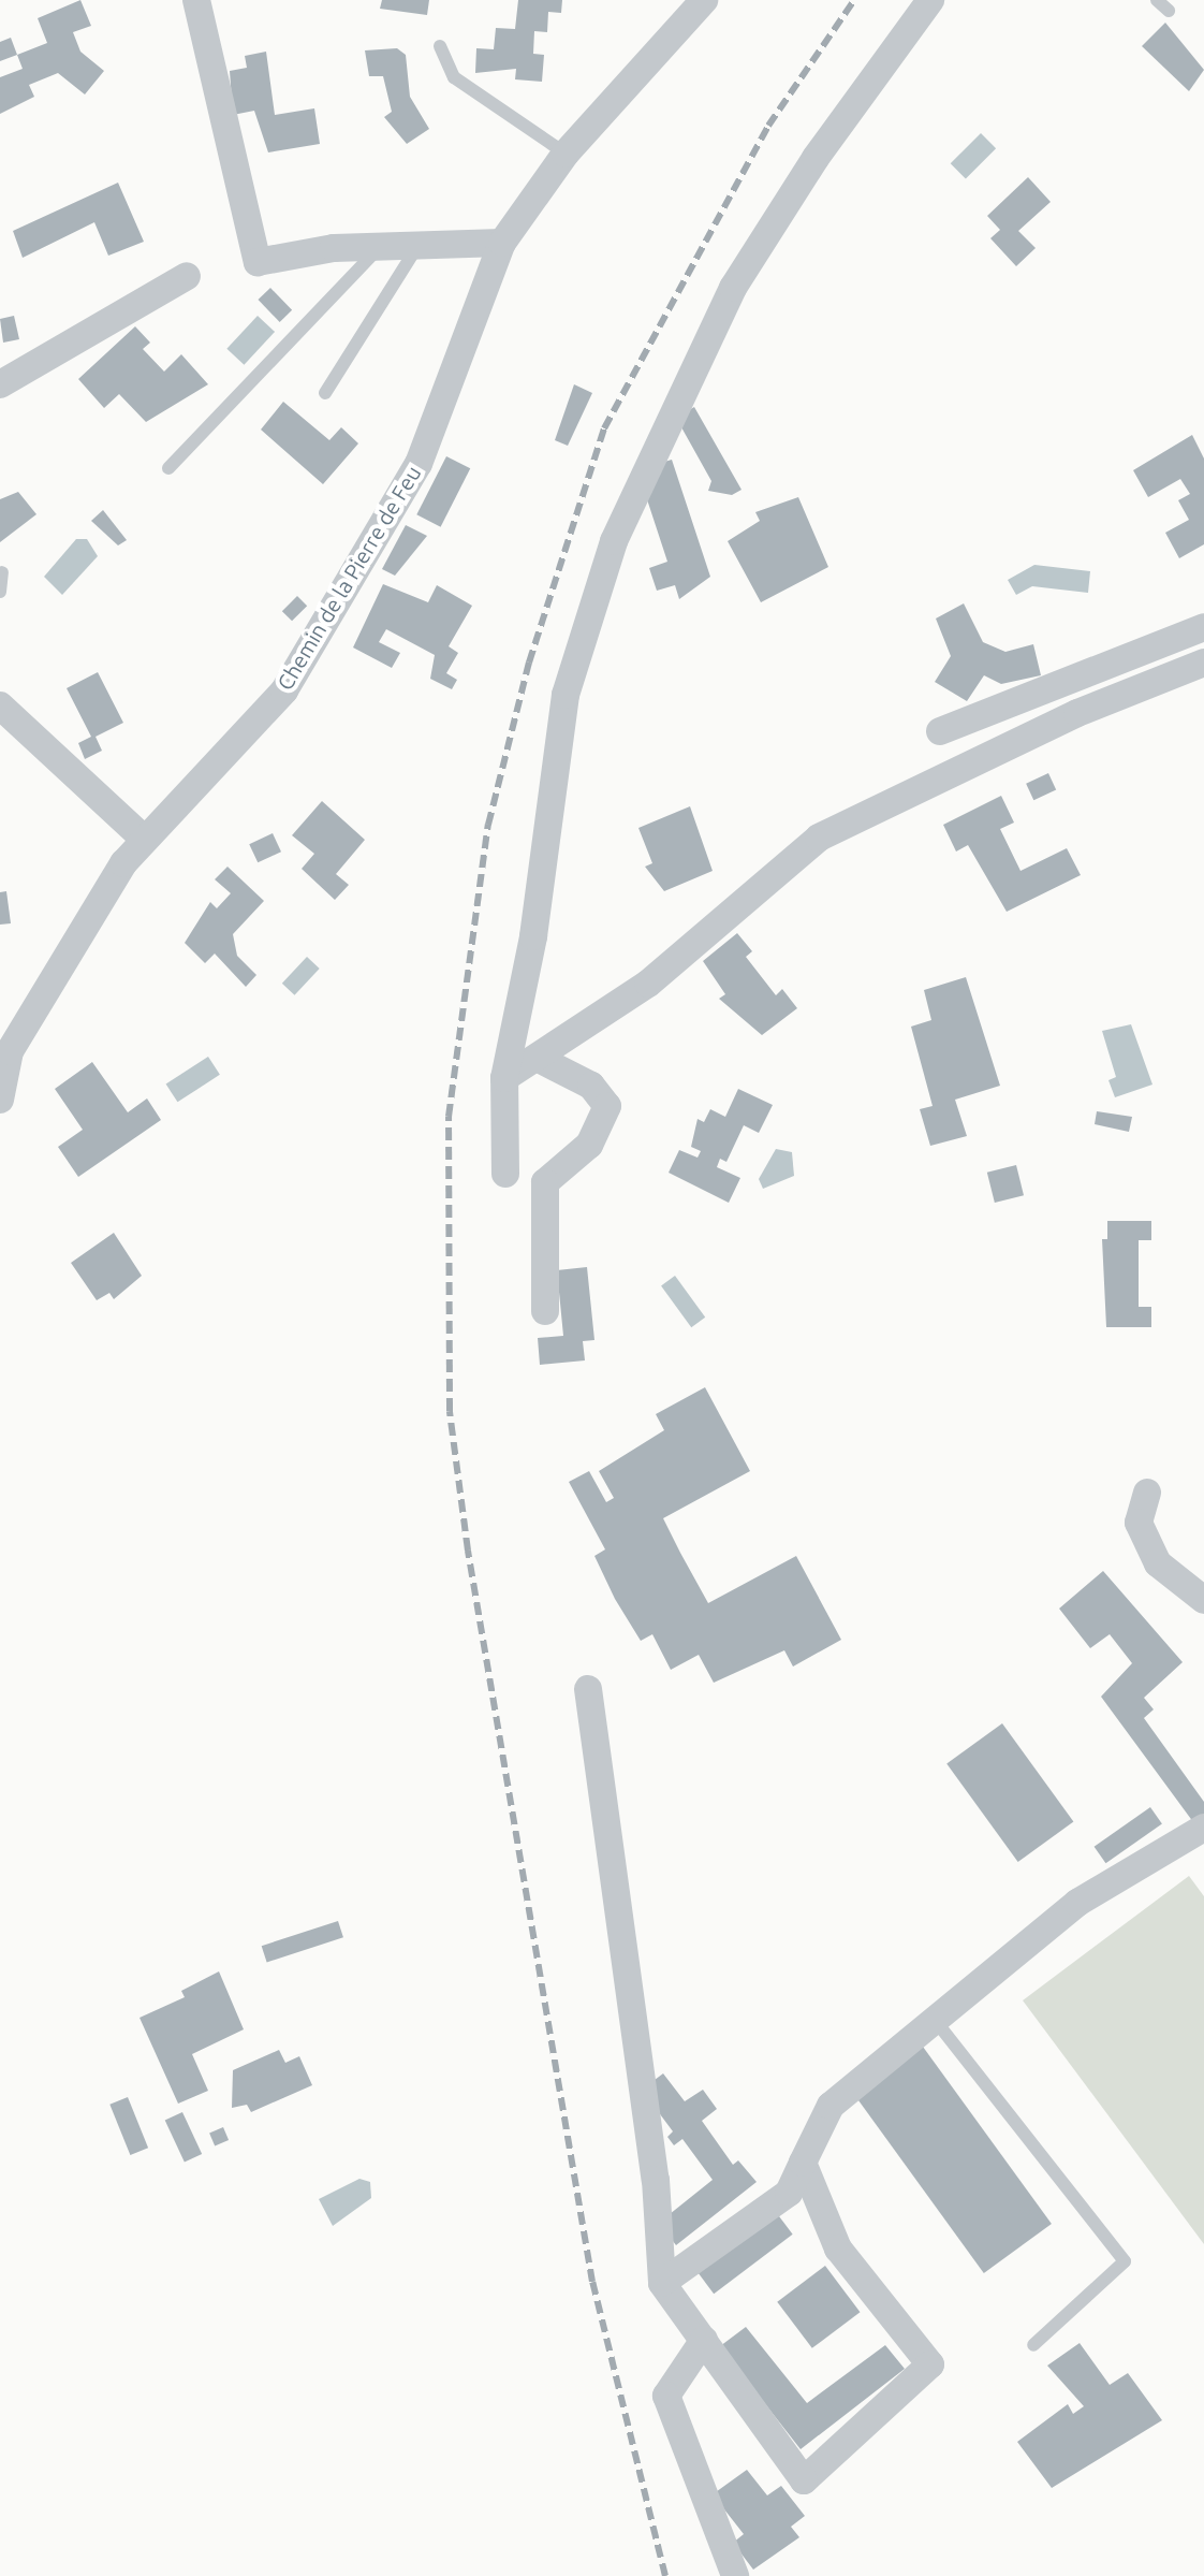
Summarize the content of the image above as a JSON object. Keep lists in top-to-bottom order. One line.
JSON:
{"streets":{"street":["Chemin de la Pierre de Feu"]}}
